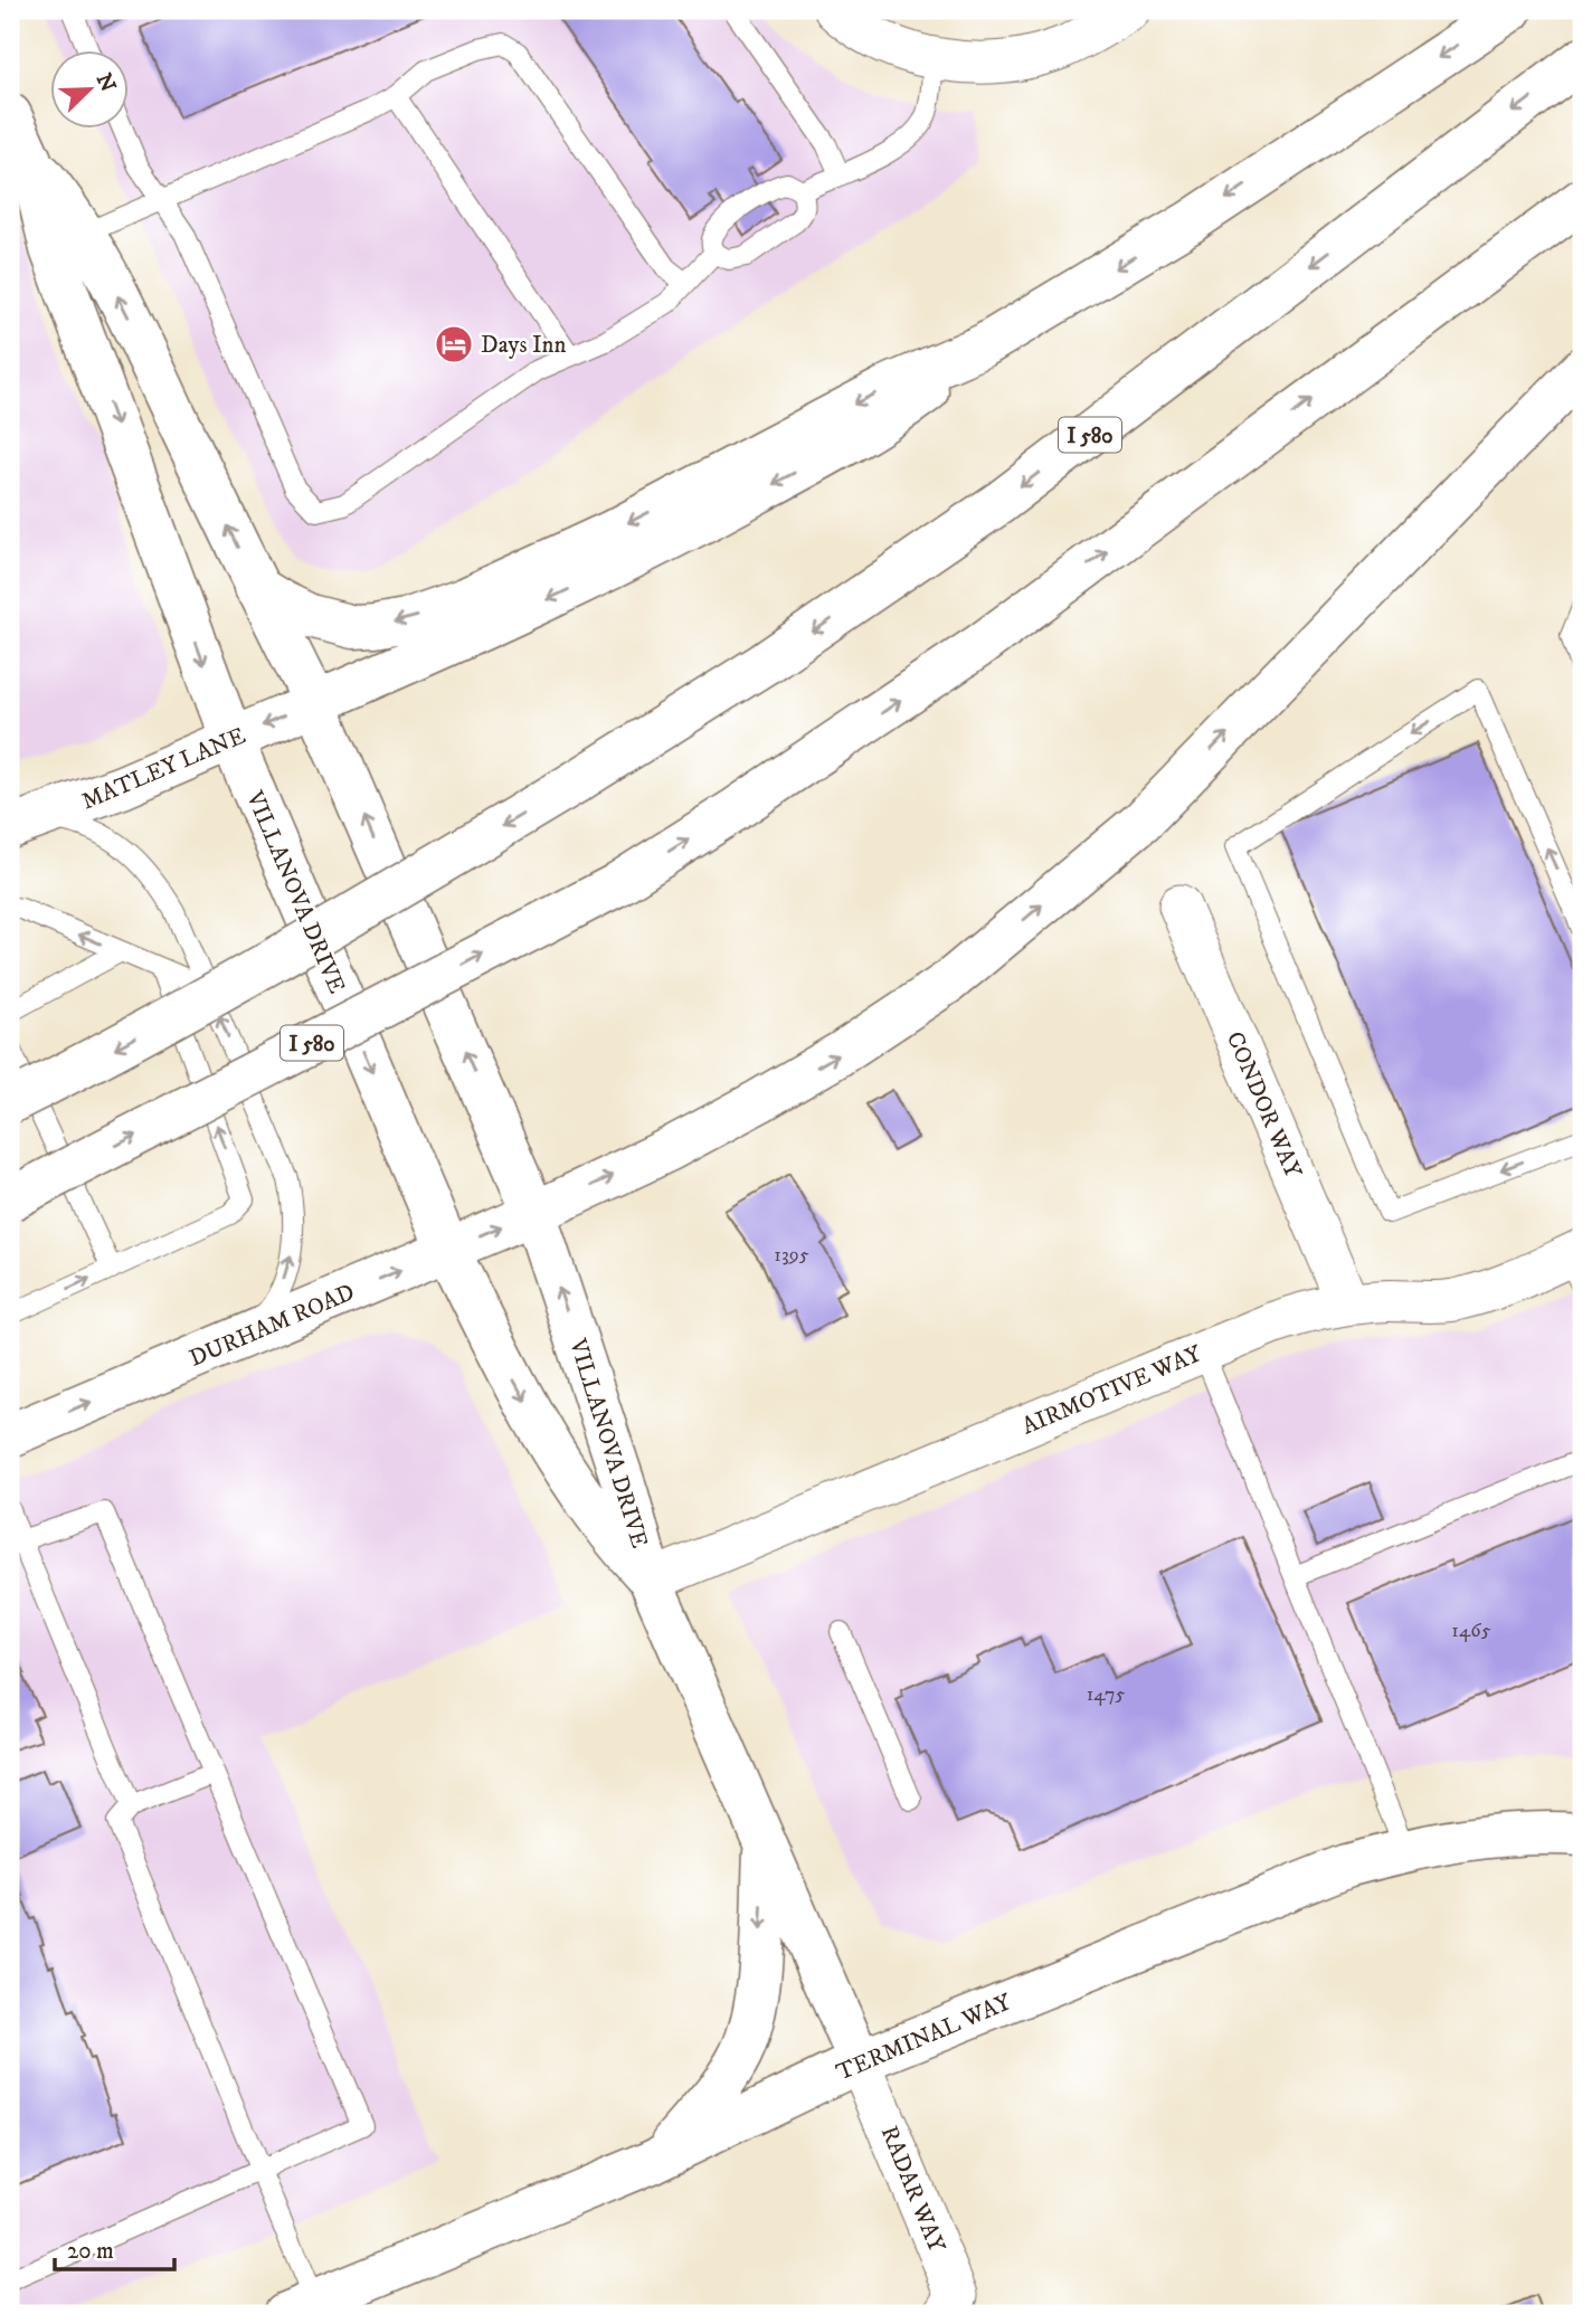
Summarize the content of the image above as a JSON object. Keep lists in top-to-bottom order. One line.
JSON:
{"streets":{"main road":["I 580","MATLEY LANE","VILLANOVA DRIVE","DURHAM ROAD","TERMINAL WAY"],"street":["CONDOR WAY","AIRMOTIVE WAY","RADAR WAY"]},"crossings":[["MATLEY LANE","VILLANOVA DRIVE"],["VILLANOVA DRIVE","DURHAM ROAD"],["VILLANOVA DRIVE","AIRMOTIVE WAY"],["VILLANOVA DRIVE","TERMINAL WAY"],["VILLANOVA DRIVE","RADAR WAY"],["CONDOR WAY","AIRMOTIVE WAY"],["TERMINAL WAY","RADAR WAY"]],"places":{"hotel":["Days Inn"]},"house_numbers":["1395","1465","1475"],"scale_bar":"20 m","north":"top right"}
